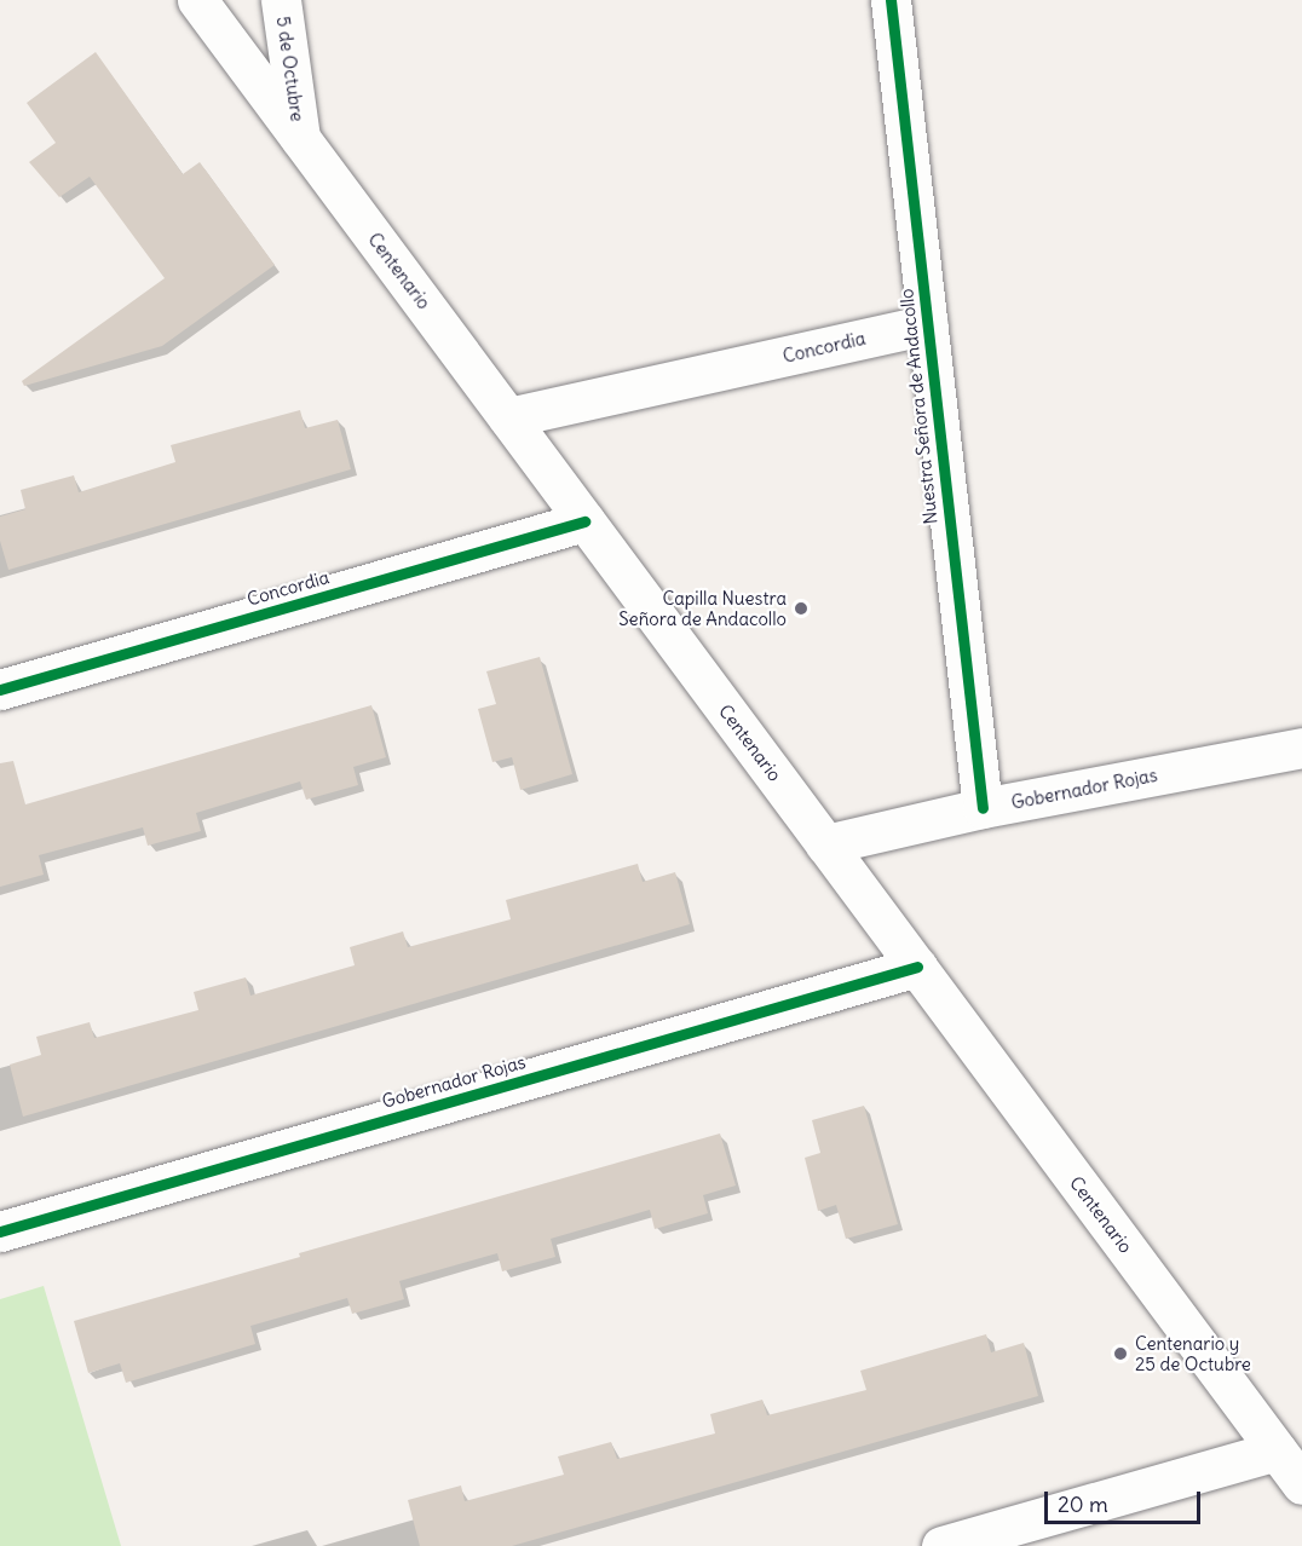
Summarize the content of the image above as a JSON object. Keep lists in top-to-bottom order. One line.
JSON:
{"streets":{"street":["5 de Octubre","Centenario","Concordia","Nuestra Señora de Andacollo","Gobernador Rojas"]},"crossings":[["5 de Octubre","Centenario"],["Centenario","Concordia"],["Centenario","Gobernador Rojas"],["Concordia","Nuestra Señora de Andacollo"],["Nuestra Señora de Andacollo","Gobernador Rojas"]],"places":["Capilla Nuestra Señora de Andacollo","Centenario y 25 de Octubre"],"scale_bar":"20 m"}
